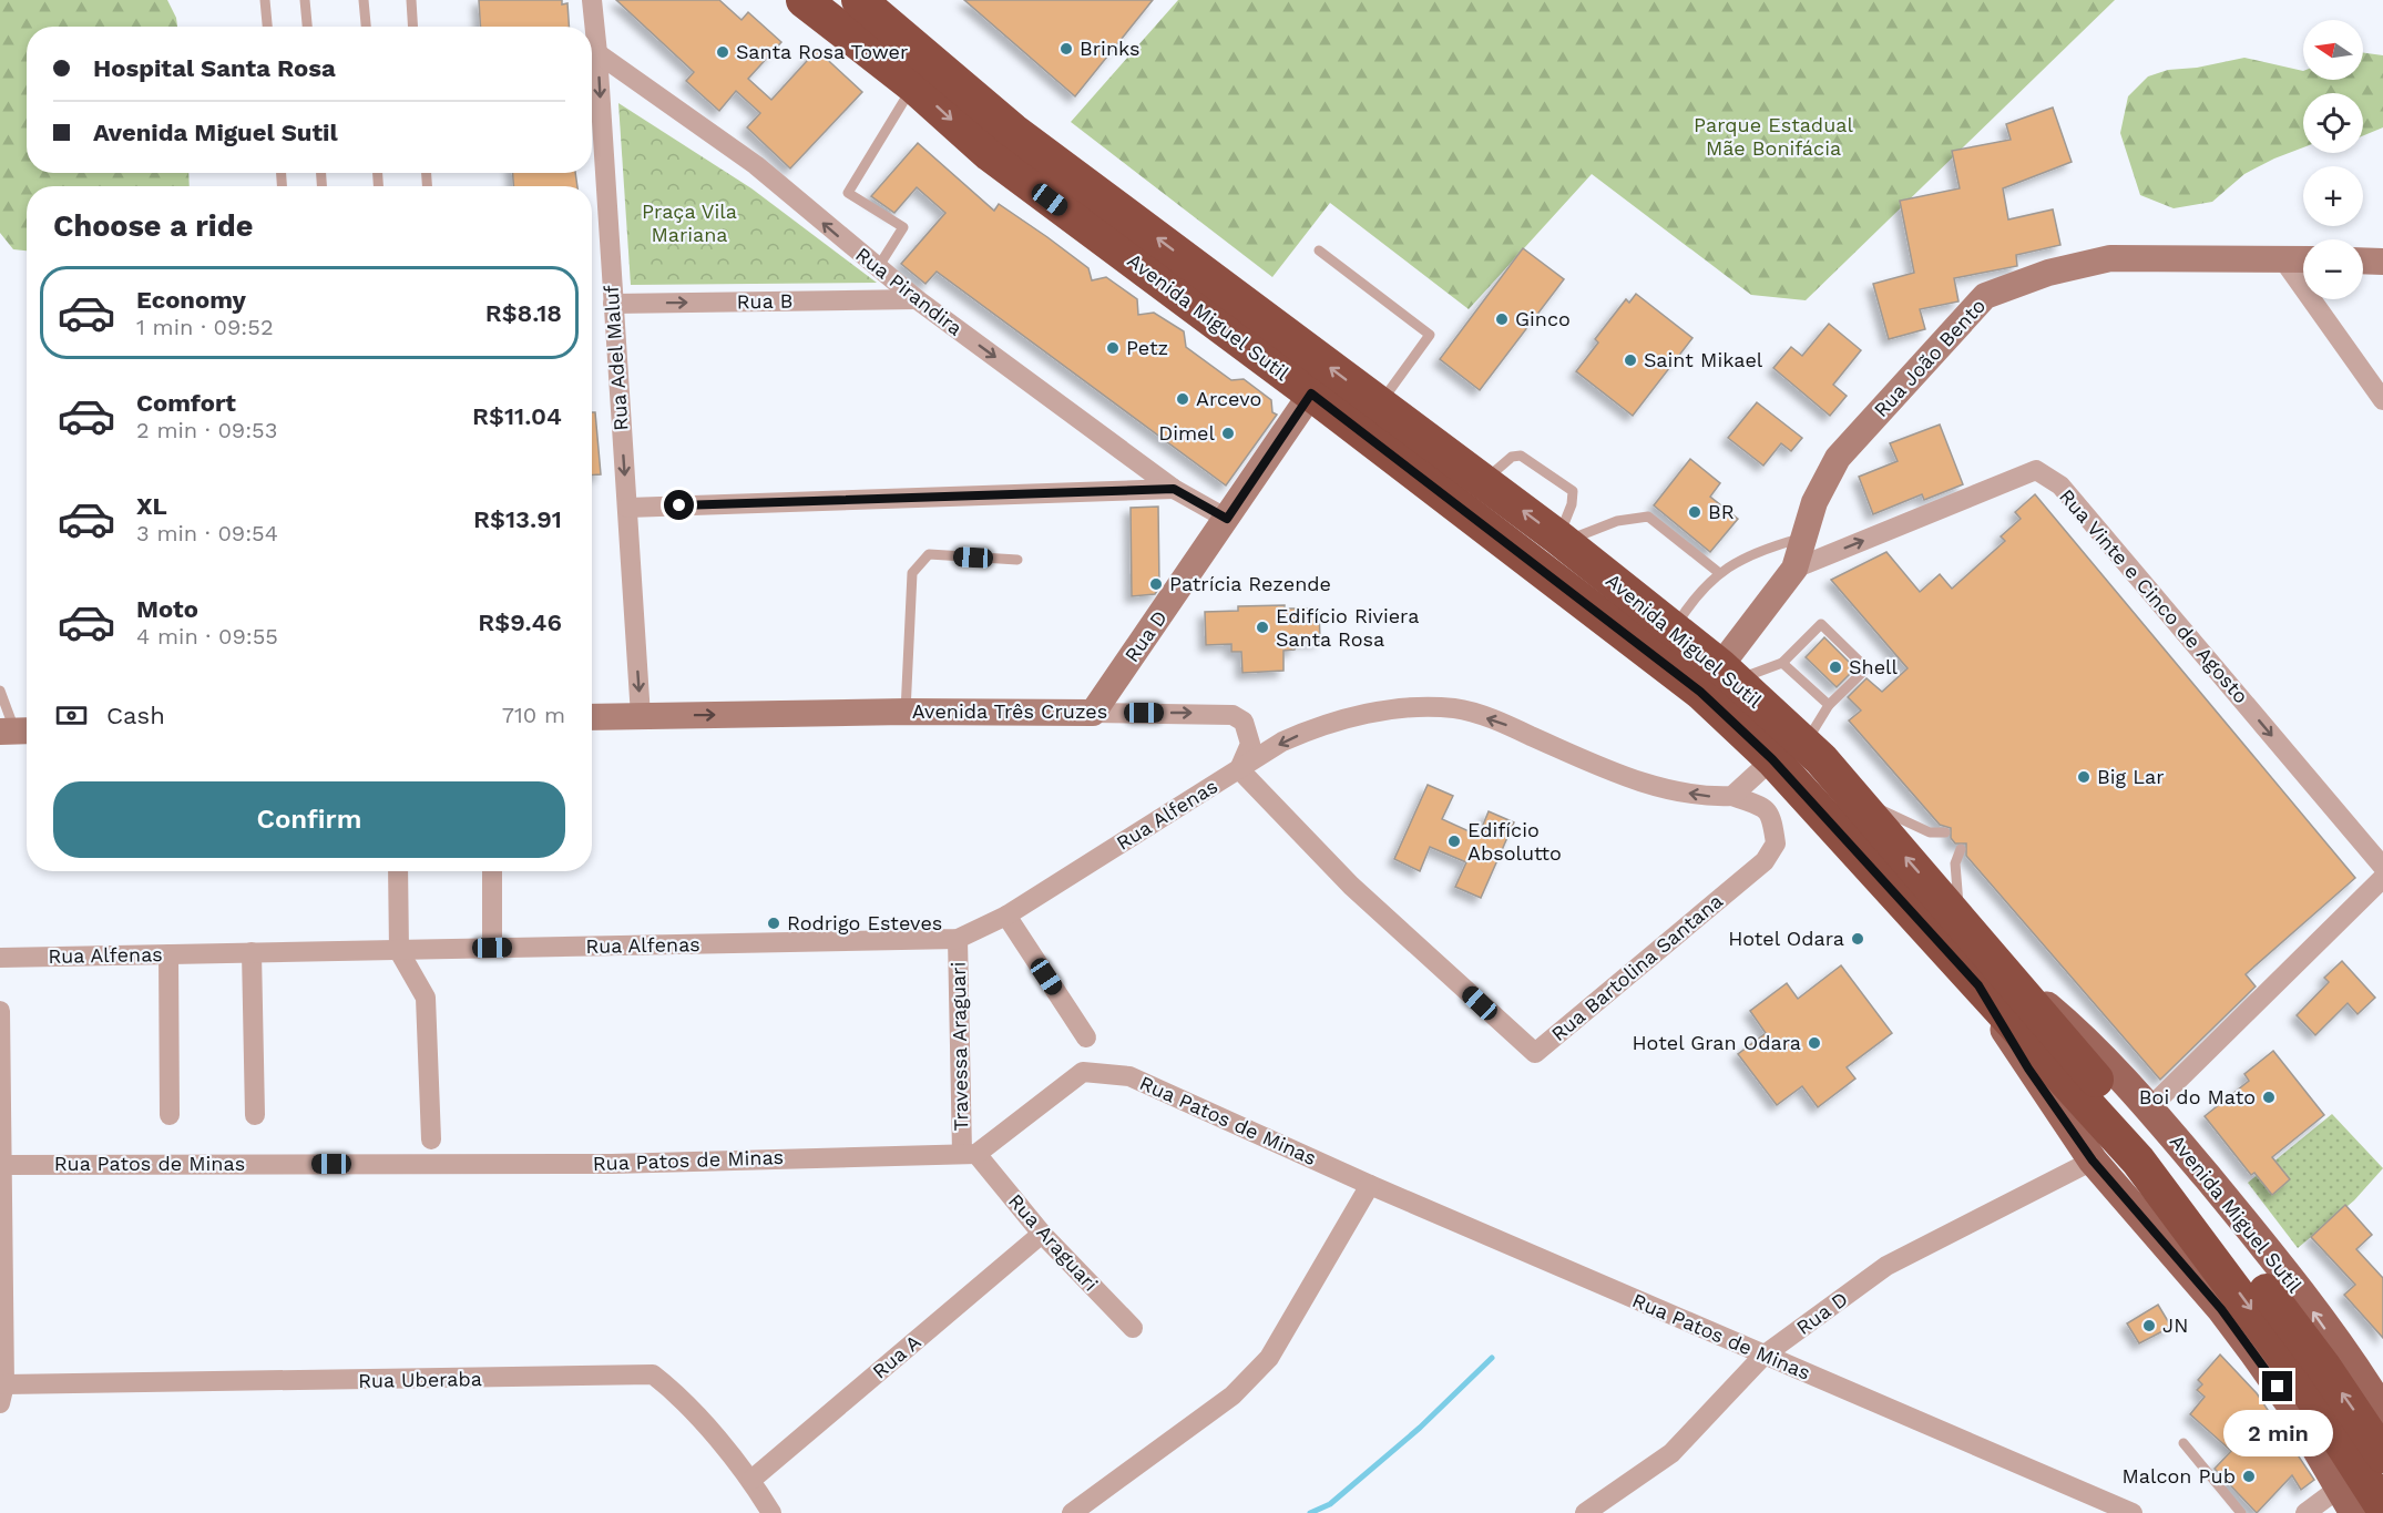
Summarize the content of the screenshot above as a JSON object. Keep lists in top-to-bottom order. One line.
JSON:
{"streets":{"highway":["Avenida Miguel Sutil"],"street":["Rua Pirandira","Rua B","Rua Adel Maluf","Rua João Bento","Rua Vinte e Cinco de Agosto","Rua D","Avenida Três Cruzes","Rua Alfenas","Rua Bartolina Santana","Travessa Araguari","Rua Patos de Minas","Rua Araguari","Rua A","Rua Uberaba"]},"crossings":[["Rua Pirandira","Rua B"],["Rua Pirandira","Rua Adel Maluf"],["Rua Pirandira","Rua D"],["Rua B","Rua Adel Maluf"],["Avenida Miguel Sutil","Rua João Bento"],["Avenida Miguel Sutil","Rua D"],["Rua Adel Maluf","Avenida Três Cruzes"],["Rua João Bento","Rua Vinte e Cinco de Agosto"],["Rua D","Avenida Três Cruzes"],["Rua D","Rua Patos de Minas"],["Avenida Três Cruzes","Rua Alfenas"],["Avenida Três Cruzes","Rua Bartolina Santana"],["Rua Alfenas","Rua Bartolina Santana"],["Rua Alfenas","Travessa Araguari"],["Travessa Araguari","Rua Patos de Minas"],["Travessa Araguari","Rua Araguari"],["Rua Patos de Minas","Rua Araguari"],["Rua Araguari","Rua A"],["Rua A","Rua Uberaba"]],"one_way":["Rua B","Rua Adel Maluf","Rua Vinte e Cinco de Agosto"],"parks":["Parque Estadual Mãe Bonifácia","Praça Vila Mariana"],"places":["Brinks","Santa Rosa Tower","Ginco","Petz","Saint Mikael","Arcevo","Dimel","BR","Patrícia Rezende","Edifício Riviera Santa Rosa","Shell","Big Lar","Edifício Absolutto","Rodrigo Esteves","Hotel Odara","Hotel Gran Odara","Boi do Mato","JN","Malcon Pub"],"north":"left","page":{"map_buttons":["+","−"],"banner":["Hospital Santa Rosa","Avenida Miguel Sutil"],"heading":"Choose a ride","list":[{"name":"Economy","note":"1 min · 09:52","value":"R$8.18"},{"name":"Comfort","note":"2 min · 09:53","value":"R$11.04"},{"name":"XL","note":"3 min · 09:54","value":"R$13.91"},{"name":"Moto","note":"4 min · 09:55","value":"R$9.46"}],"pay":["Cash","710 m"],"buttons":"Confirm","bubble":"2 min"}}
